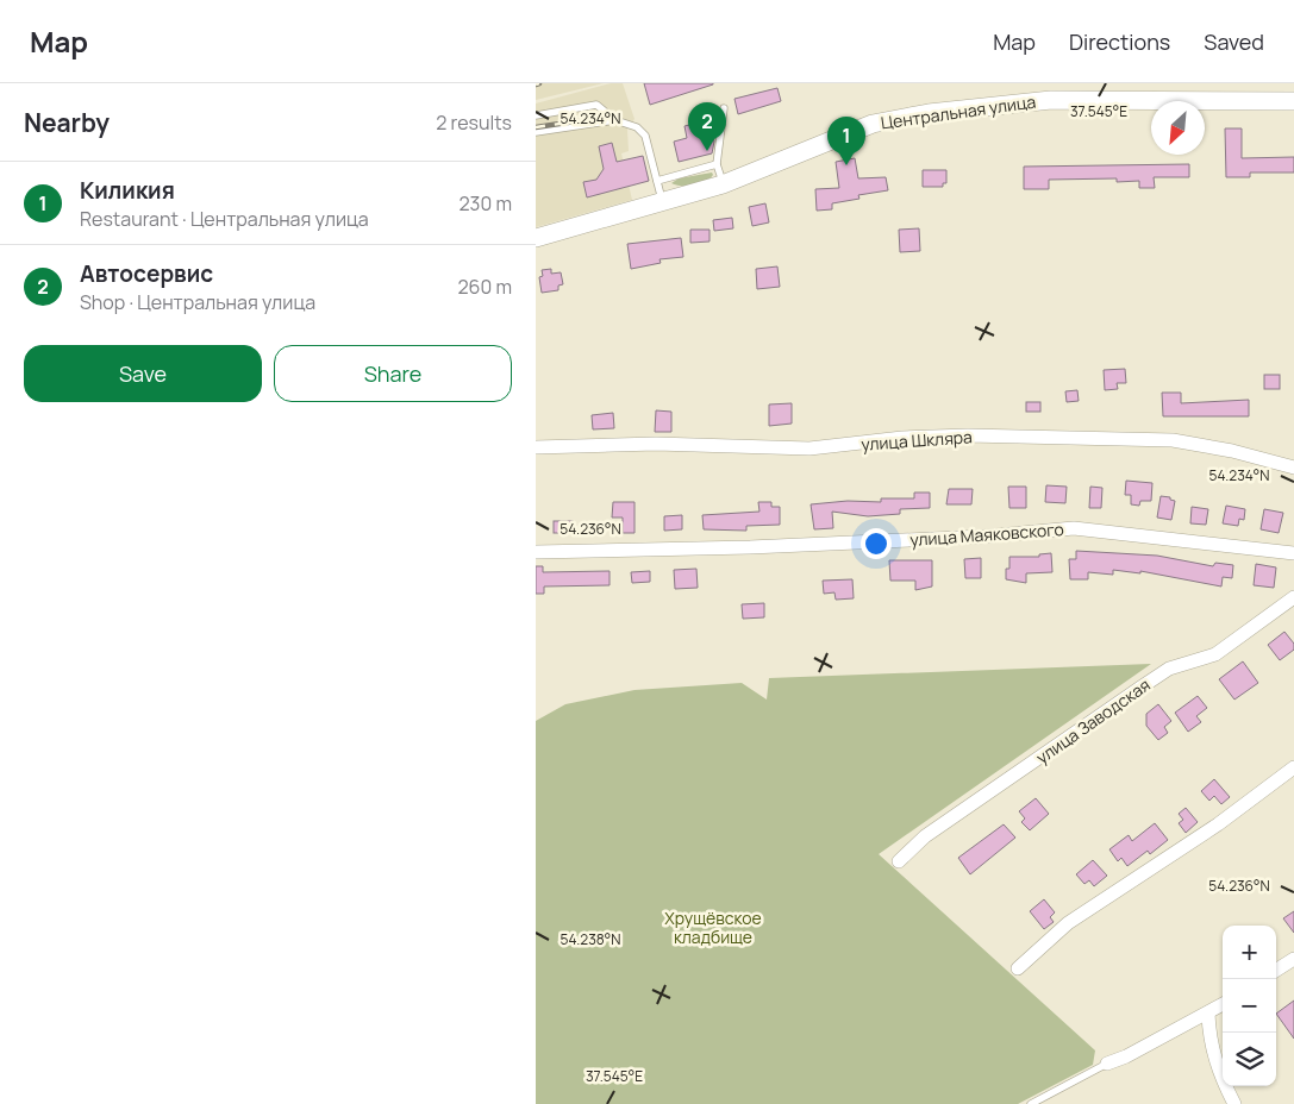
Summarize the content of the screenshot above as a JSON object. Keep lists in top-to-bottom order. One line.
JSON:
{"streets":{"main road":["Центральная улица"],"street":["улица Шкляра","улица Маяковского","улица Заводская"]},"parks":["Хрущёвское кладбище"],"north":"bottom left","page":{"header":"Map","nav":["Map","Directions","Saved"],"heading":["Nearby","2 results"],"pins":["2","1"],"list":[{"mark":"1","name":"Киликия","note":"Restaurant · Центральная улица","value":"230 m"},{"mark":"2","name":"Автосервис","note":"Shop · Центральная улица","value":"260 m"}],"buttons":["Save","Share"],"map_buttons":["+","−"]},"coordinates":["37.545°E","54.234°N","54.236°N","54.238°N"]}
